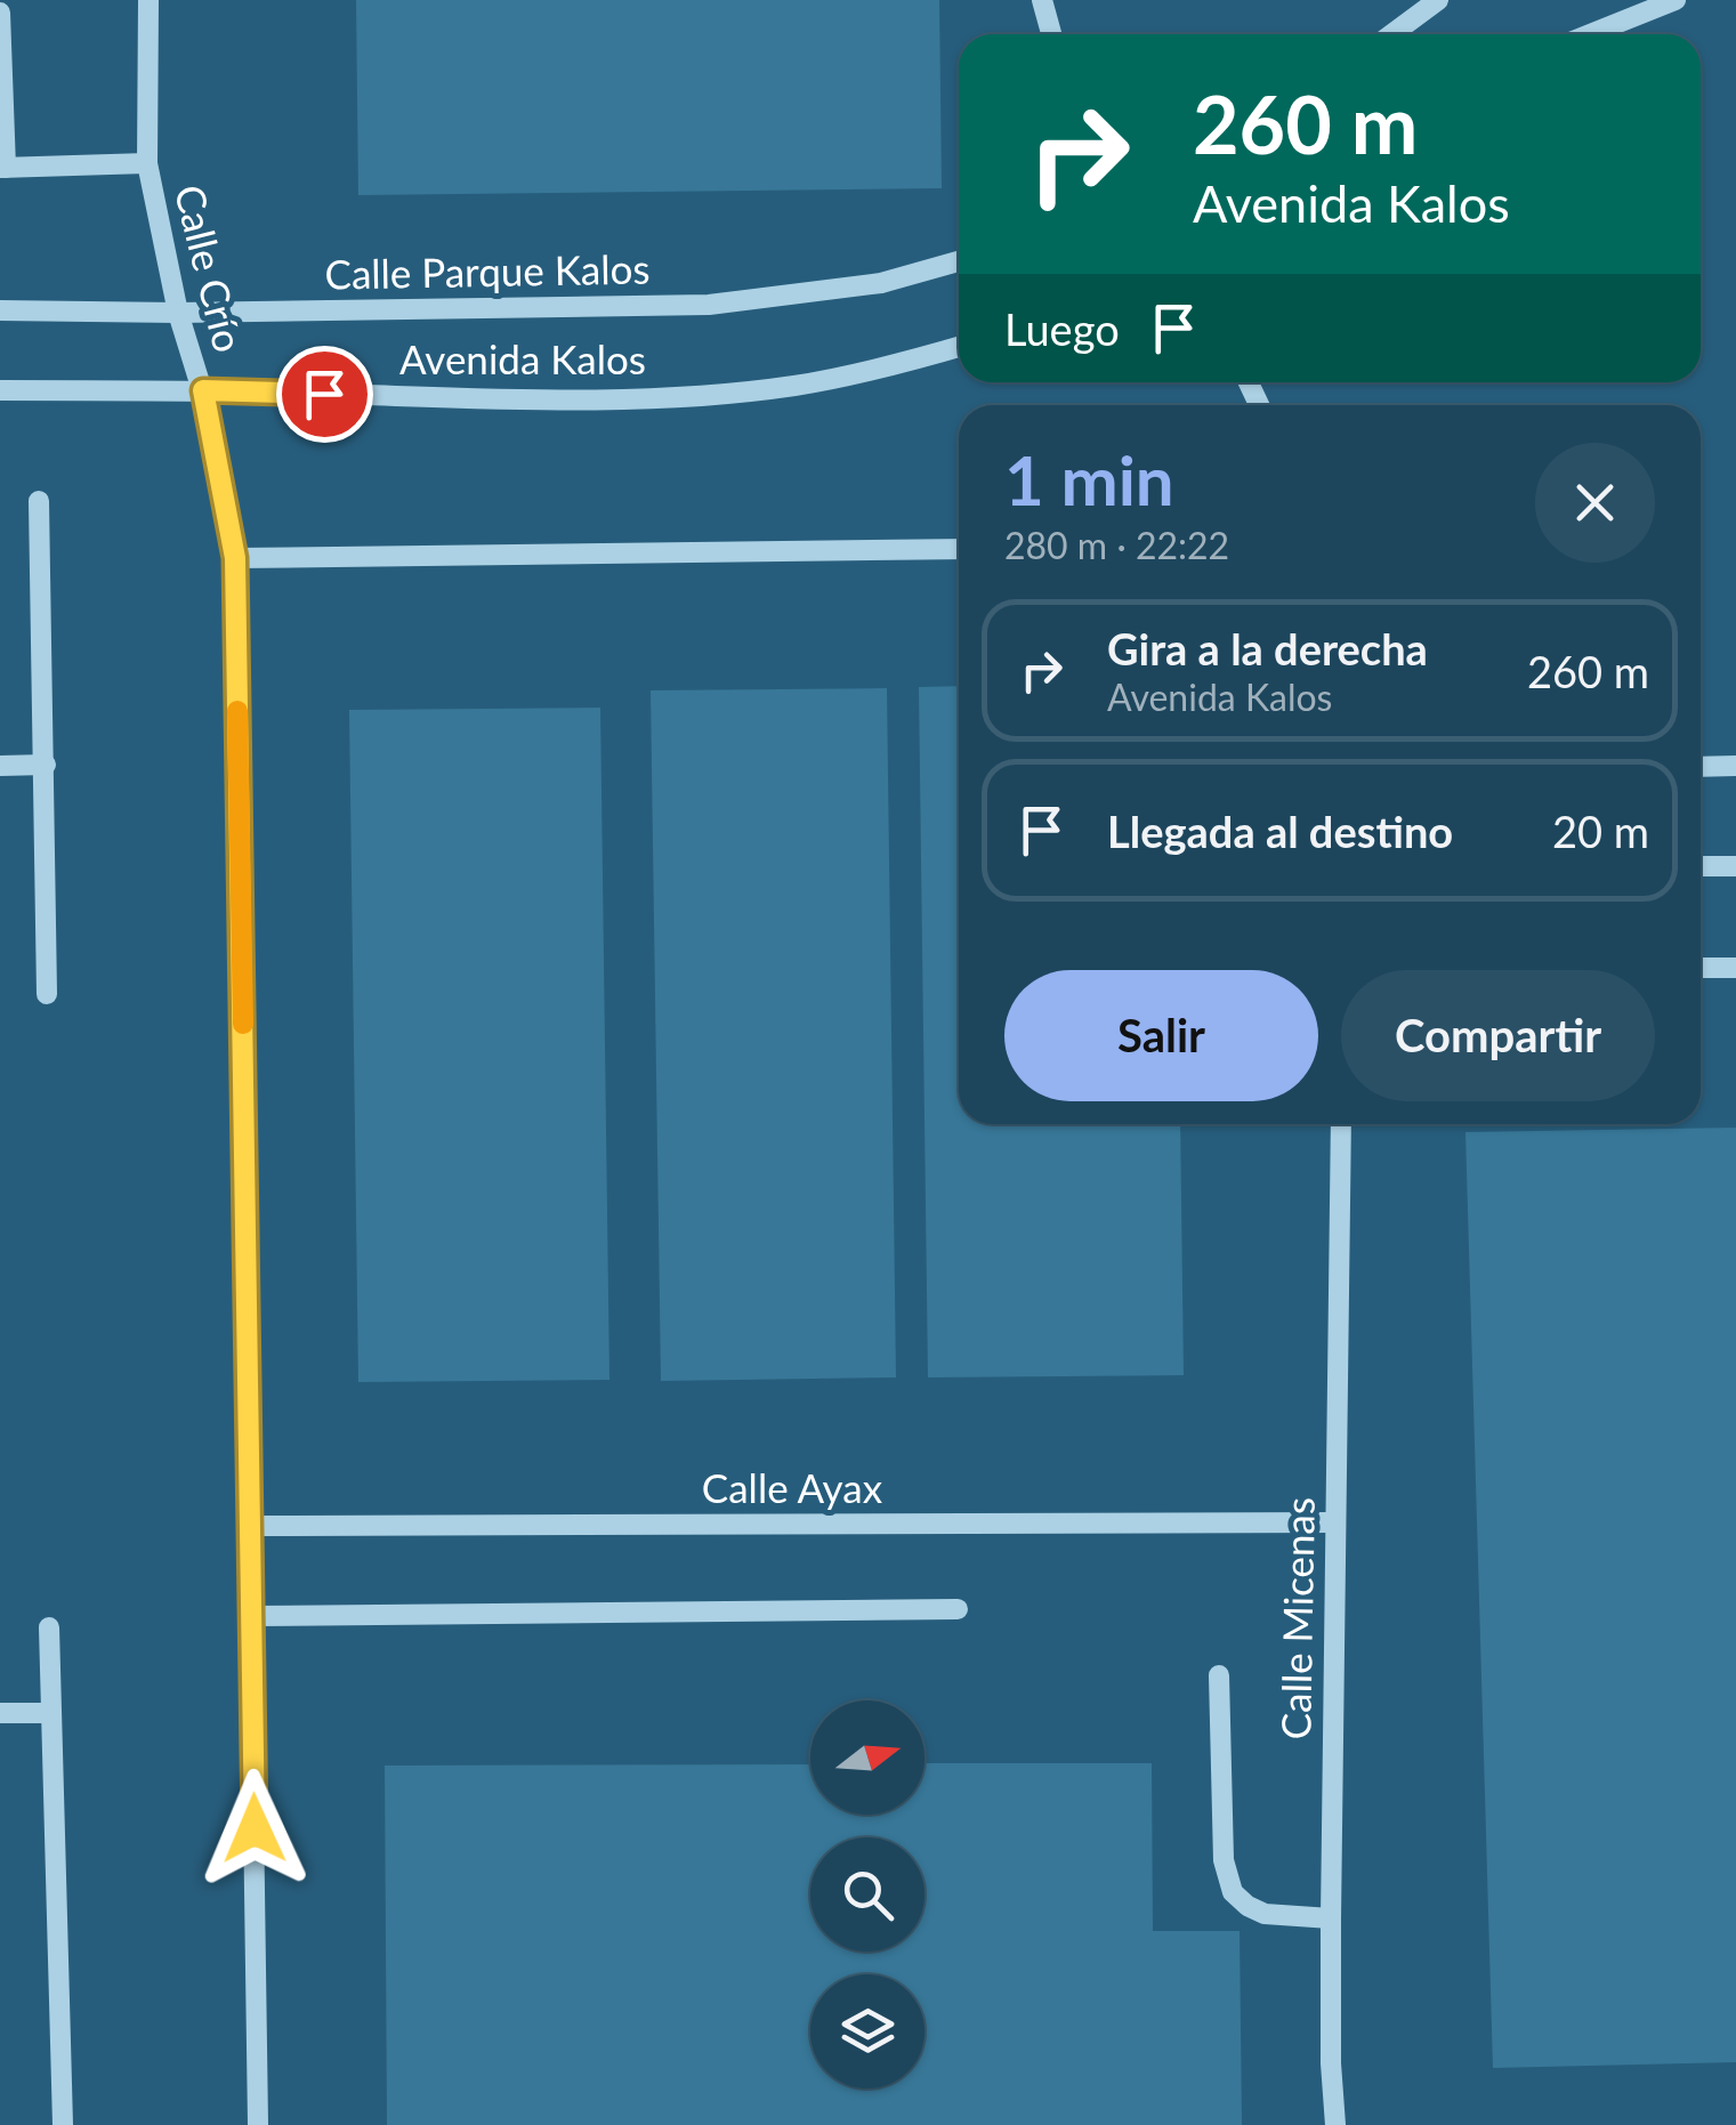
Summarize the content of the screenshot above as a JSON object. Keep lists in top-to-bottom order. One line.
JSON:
{"streets":{"street":["Calle Crío","Calle Parque Kalos","Avenida Kalos","Calle Ayax","Calle Micenas"]},"crossings":[["Calle Crío","Calle Parque Kalos"],["Calle Crío","Avenida Kalos"],["Calle Crío","Calle Ayax"],["Calle Ayax","Calle Micenas"]],"north":"right","page":{"turn":["260 m","Avenida Kalos"],"then":"Luego","heading":["1 min","280 m · 22:22"],"list":[{"name":"Gira a la derecha","note":"Avenida Kalos","value":"260 m"},{"name":"Llegada al destino","value":"20 m"}],"buttons":["Salir","Compartir"]}}
